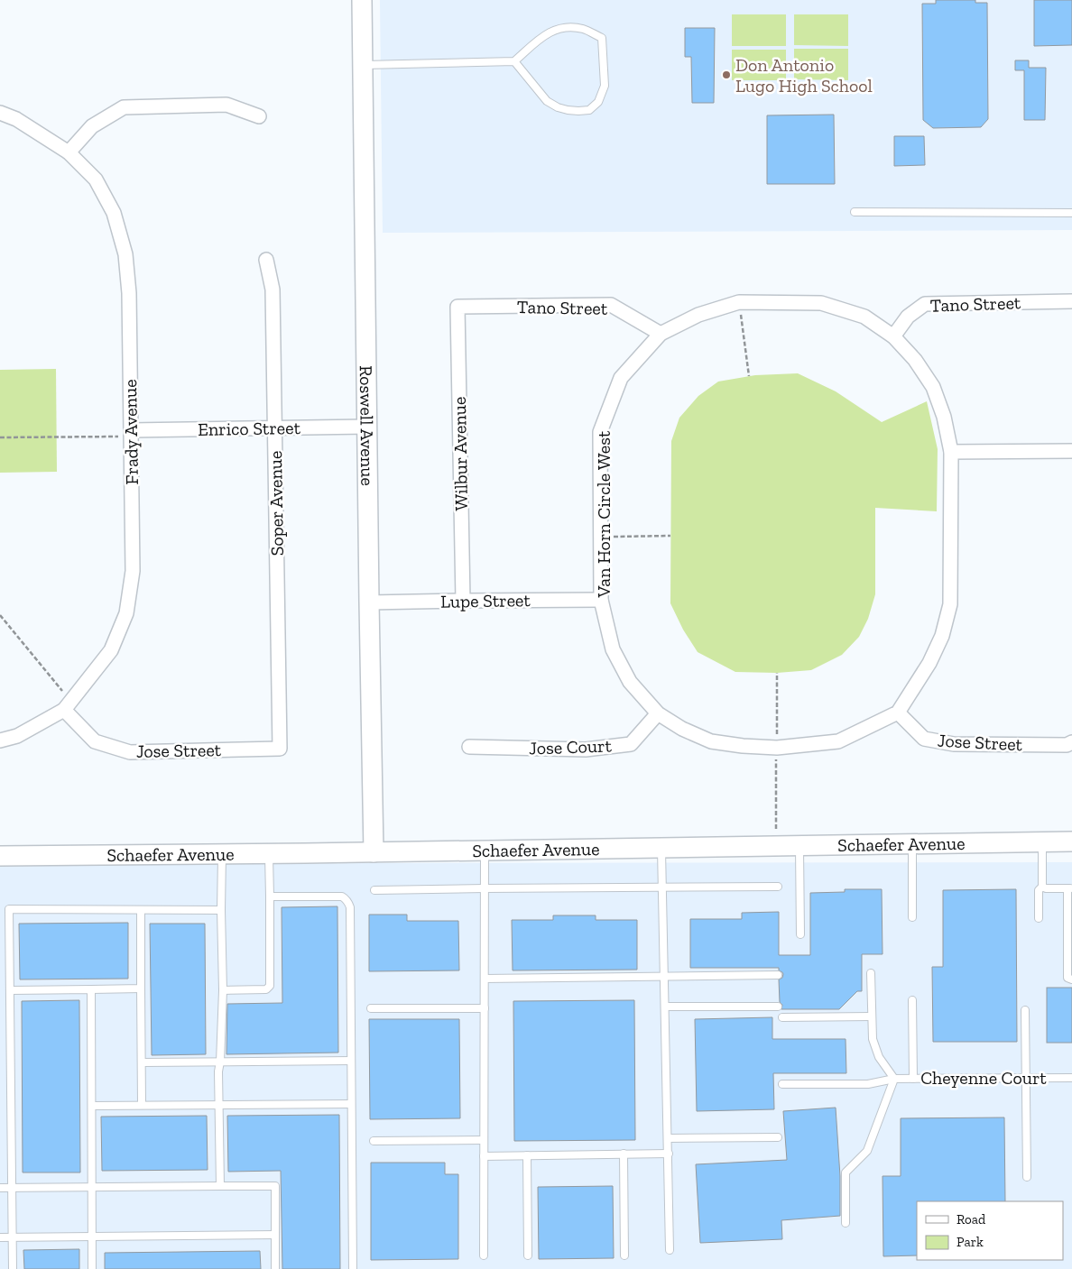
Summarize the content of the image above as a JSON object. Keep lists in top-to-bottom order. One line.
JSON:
{"streets":{"main road":["Roswell Avenue","Schaefer Avenue"],"street":["Tano Street","Enrico Street","Frady Avenue","Wilbur Avenue","Soper Avenue","Van Horn Circle West","Lupe Street","Jose Street","Jose Court"],"lane":["Cheyenne Court"]},"crossings":[["Tano Street","Wilbur Avenue"],["Tano Street","Van Horn Circle West"],["Roswell Avenue","Enrico Street"],["Roswell Avenue","Lupe Street"],["Roswell Avenue","Schaefer Avenue"],["Enrico Street","Frady Avenue"],["Enrico Street","Soper Avenue"],["Frady Avenue","Jose Street"],["Wilbur Avenue","Lupe Street"],["Soper Avenue","Jose Street"],["Van Horn Circle West","Lupe Street"],["Van Horn Circle West","Jose Street"],["Van Horn Circle West","Jose Court"]],"places":["Don Antonio Lugo High School"],"legend":["Road","Park"]}
